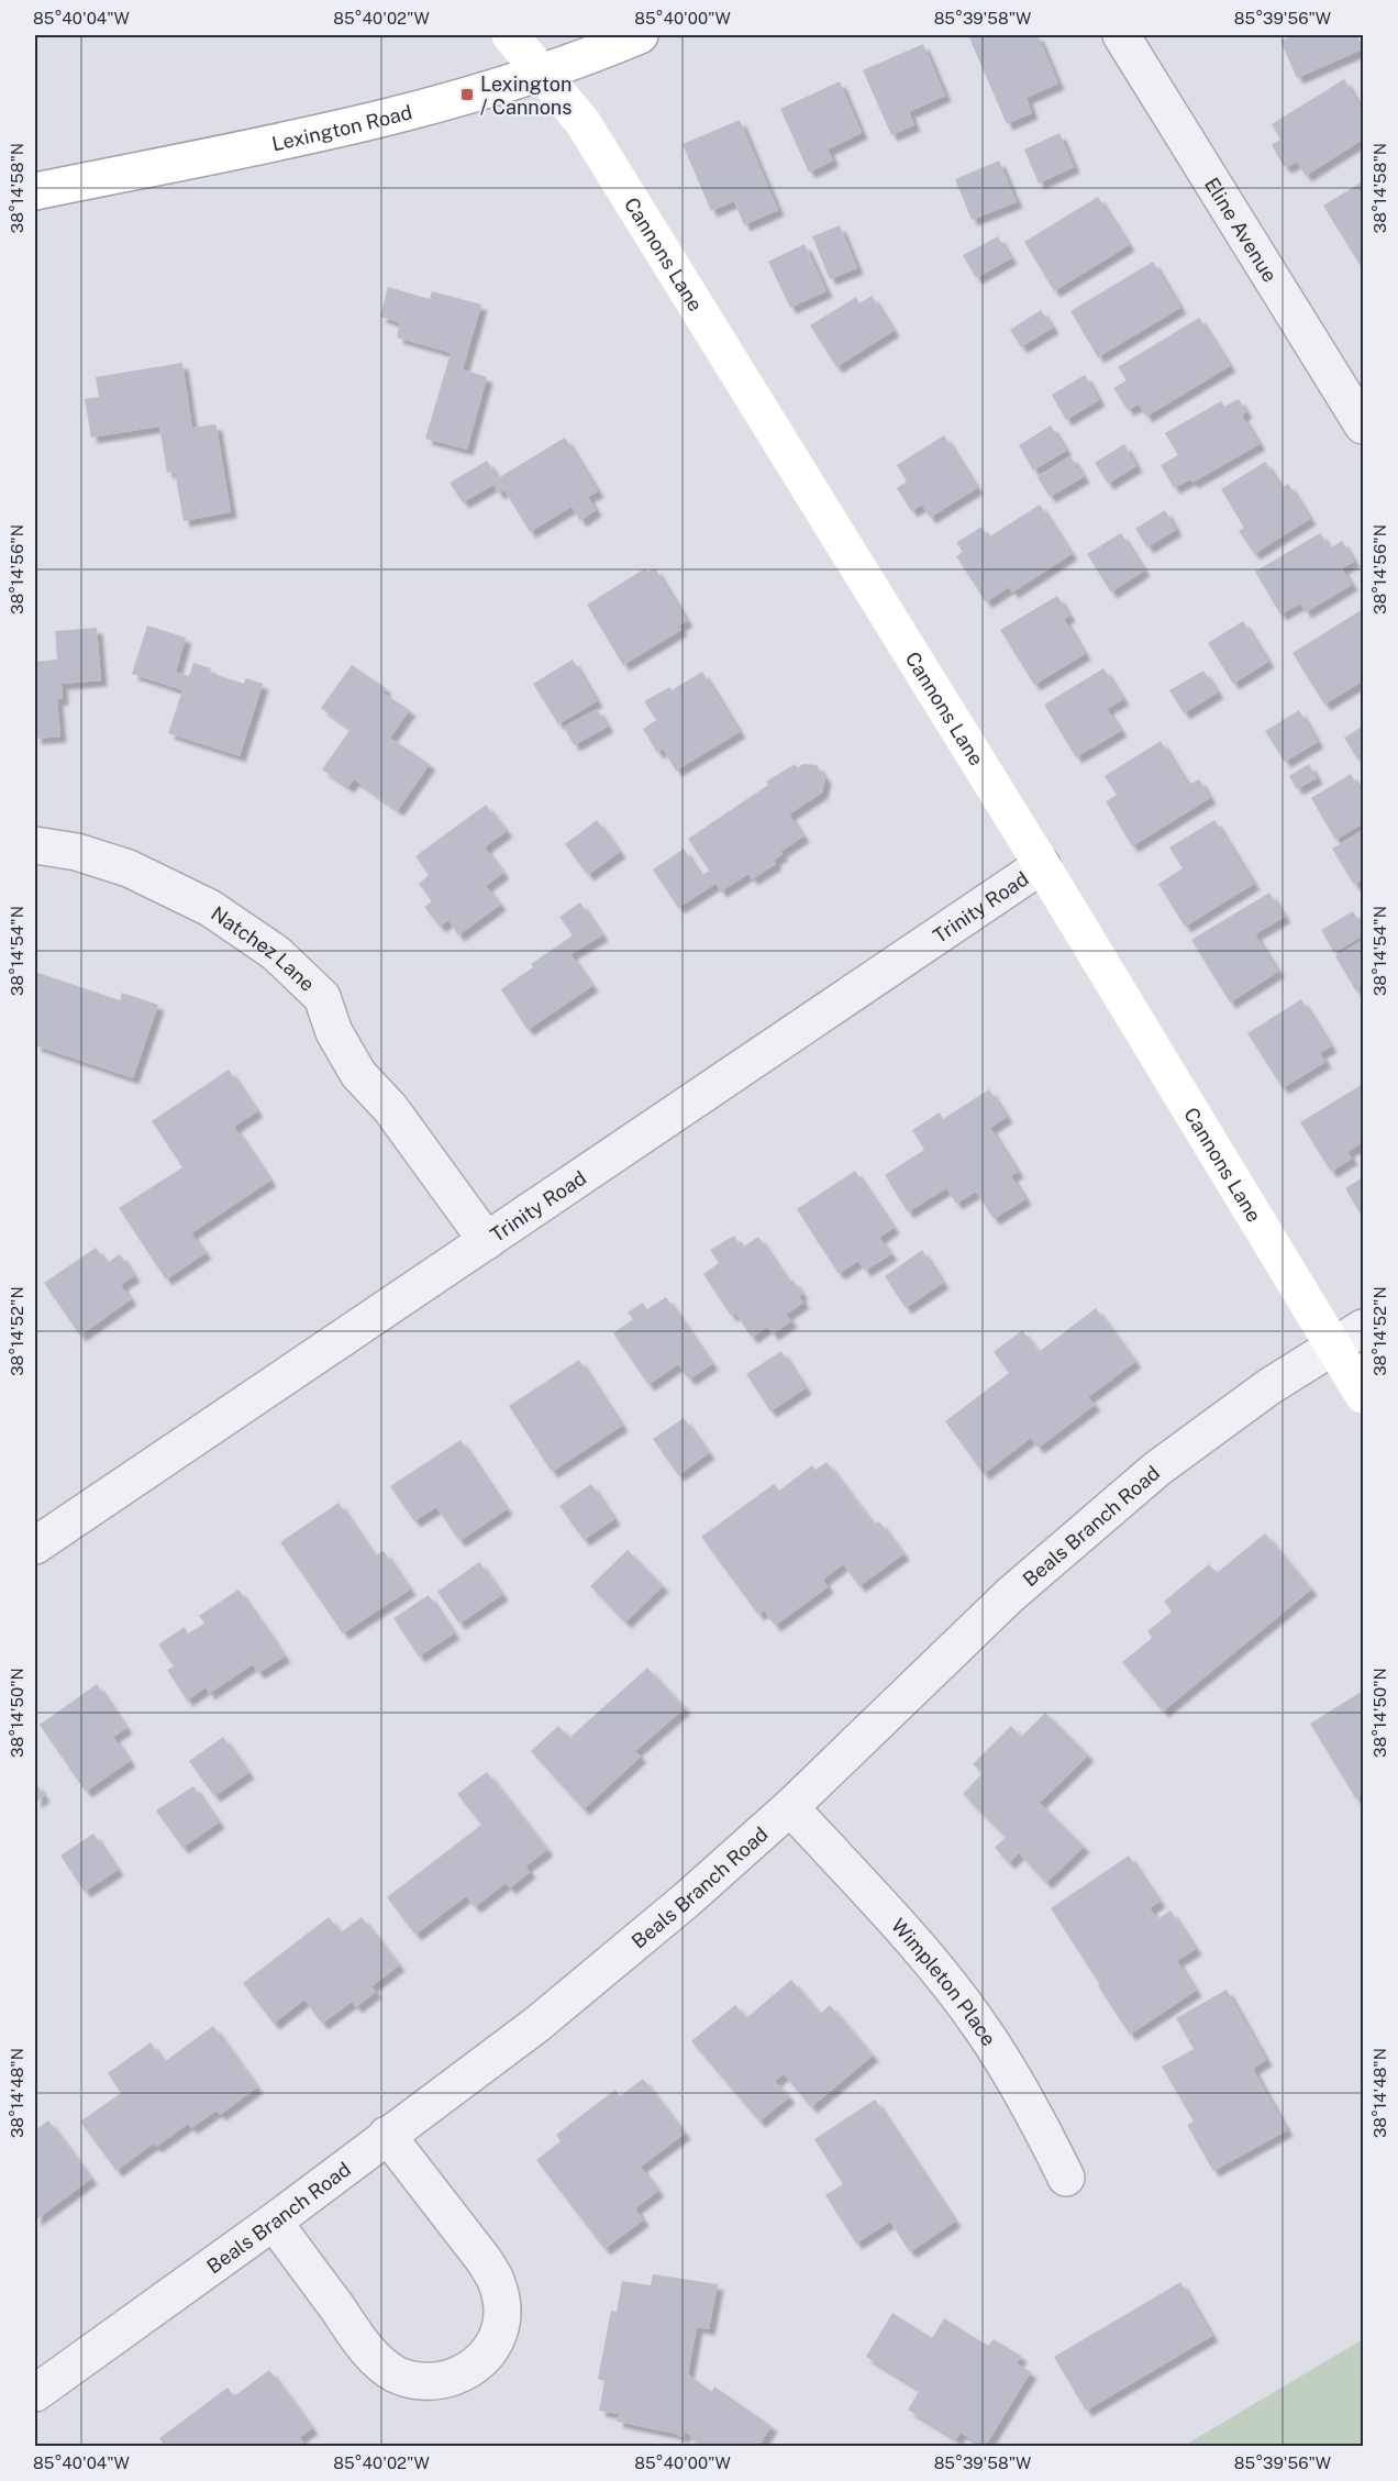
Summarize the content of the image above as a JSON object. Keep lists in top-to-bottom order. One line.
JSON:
{"streets":{"main road":["Lexington Road","Cannons Lane"],"street":["Eline Avenue","Trinity Road","Natchez Lane","Beals Branch Road","Wimpleton Place"]},"crossings":[["Lexington Road","Cannons Lane"],["Cannons Lane","Trinity Road"],["Cannons Lane","Beals Branch Road"],["Trinity Road","Natchez Lane"],["Beals Branch Road","Wimpleton Place"]],"places":{"transit":["Lexington / Cannons"]},"coordinates":["85°40'04\"W","85°40'02\"W","85°40'00\"W","85°39'58\"W","85°39'56\"W","38°14'58\"N","38°14'56\"N","38°14'54\"N","38°14'52\"N","38°14'50\"N","38°14'48\"N"]}
